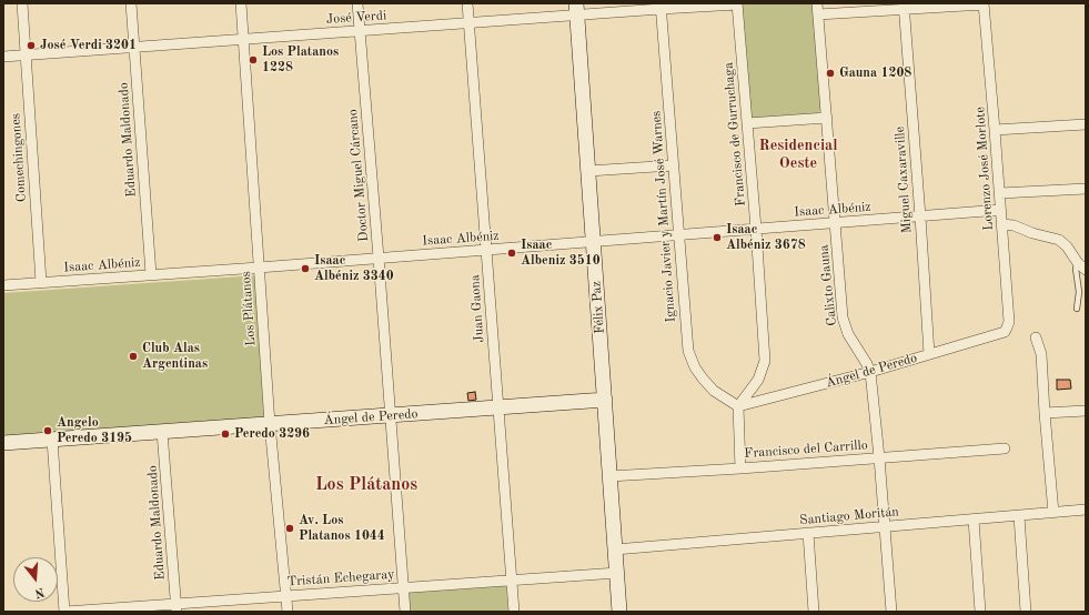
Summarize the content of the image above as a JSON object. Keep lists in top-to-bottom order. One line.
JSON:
{"streets":{"main road":["Félix Paz","Ángel de Peredo"],"street":["José Verdi","Francisco de Gurruchaga","Eduardo Maldonado","Comechingones","Lorenzo José Morlote","Doctor Miguel Cárcano","Miguel Caxaraville","Isaac Albéniz","Ignacio Javier y Martín José Warnes","Calixto Gauna","Los Plátanos","Juan Gaona","Francisco del Carrillo","Santiago Moritán","Tristán Echegaray"]},"crossings":[["José Verdi","Francisco de Gurruchaga"],["José Verdi","Eduardo Maldonado"],["José Verdi","Doctor Miguel Cárcano"],["José Verdi","Ignacio Javier y Martín José Warnes"],["José Verdi","Félix Paz"],["José Verdi","Los Plátanos"],["José Verdi","Juan Gaona"],["Francisco de Gurruchaga","Isaac Albéniz"],["Francisco de Gurruchaga","Ignacio Javier y Martín José Warnes"],["Francisco de Gurruchaga","Ángel de Peredo"],["Eduardo Maldonado","Isaac Albéniz"],["Eduardo Maldonado","Ángel de Peredo"],["Eduardo Maldonado","Tristán Echegaray"],["Comechingones","Isaac Albéniz"],["Lorenzo José Morlote","Isaac Albéniz"],["Lorenzo José Morlote","Ángel de Peredo"],["Doctor Miguel Cárcano","Isaac Albéniz"],["Doctor Miguel Cárcano","Ángel de Peredo"],["Doctor Miguel Cárcano","Tristán Echegaray"],["Miguel Caxaraville","Isaac Albéniz"],["Miguel Caxaraville","Ángel de Peredo"],["Isaac Albéniz","Ignacio Javier y Martín José Warnes"],["Isaac Albéniz","Calixto Gauna"],["Isaac Albéniz","Félix Paz"],["Isaac Albéniz","Los Plátanos"],["Isaac Albéniz","Juan Gaona"],["Ignacio Javier y Martín José Warnes","Ángel de Peredo"],["Calixto Gauna","Ángel de Peredo"],["Calixto Gauna","Francisco del Carrillo"],["Calixto Gauna","Santiago Moritán"],["Félix Paz","Ángel de Peredo"],["Félix Paz","Francisco del Carrillo"],["Félix Paz","Santiago Moritán"],["Félix Paz","Tristán Echegaray"],["Los Plátanos","Ángel de Peredo"],["Los Plátanos","Tristán Echegaray"],["Juan Gaona","Ángel de Peredo"],["Juan Gaona","Tristán Echegaray"]],"districts":["Residencial Oeste","Los Plátanos"],"places":["José Verdi 3201","Los Platanos 1228","Gauna 1208","Isaac Albéniz 3678","Isaac Albeniz 3510","Isaac Albéniz 3340","Club Alas Argentinas","Angelo Peredo 3195","Peredo 3296","Av. Los Platanos 1044"],"north":"bottom"}
